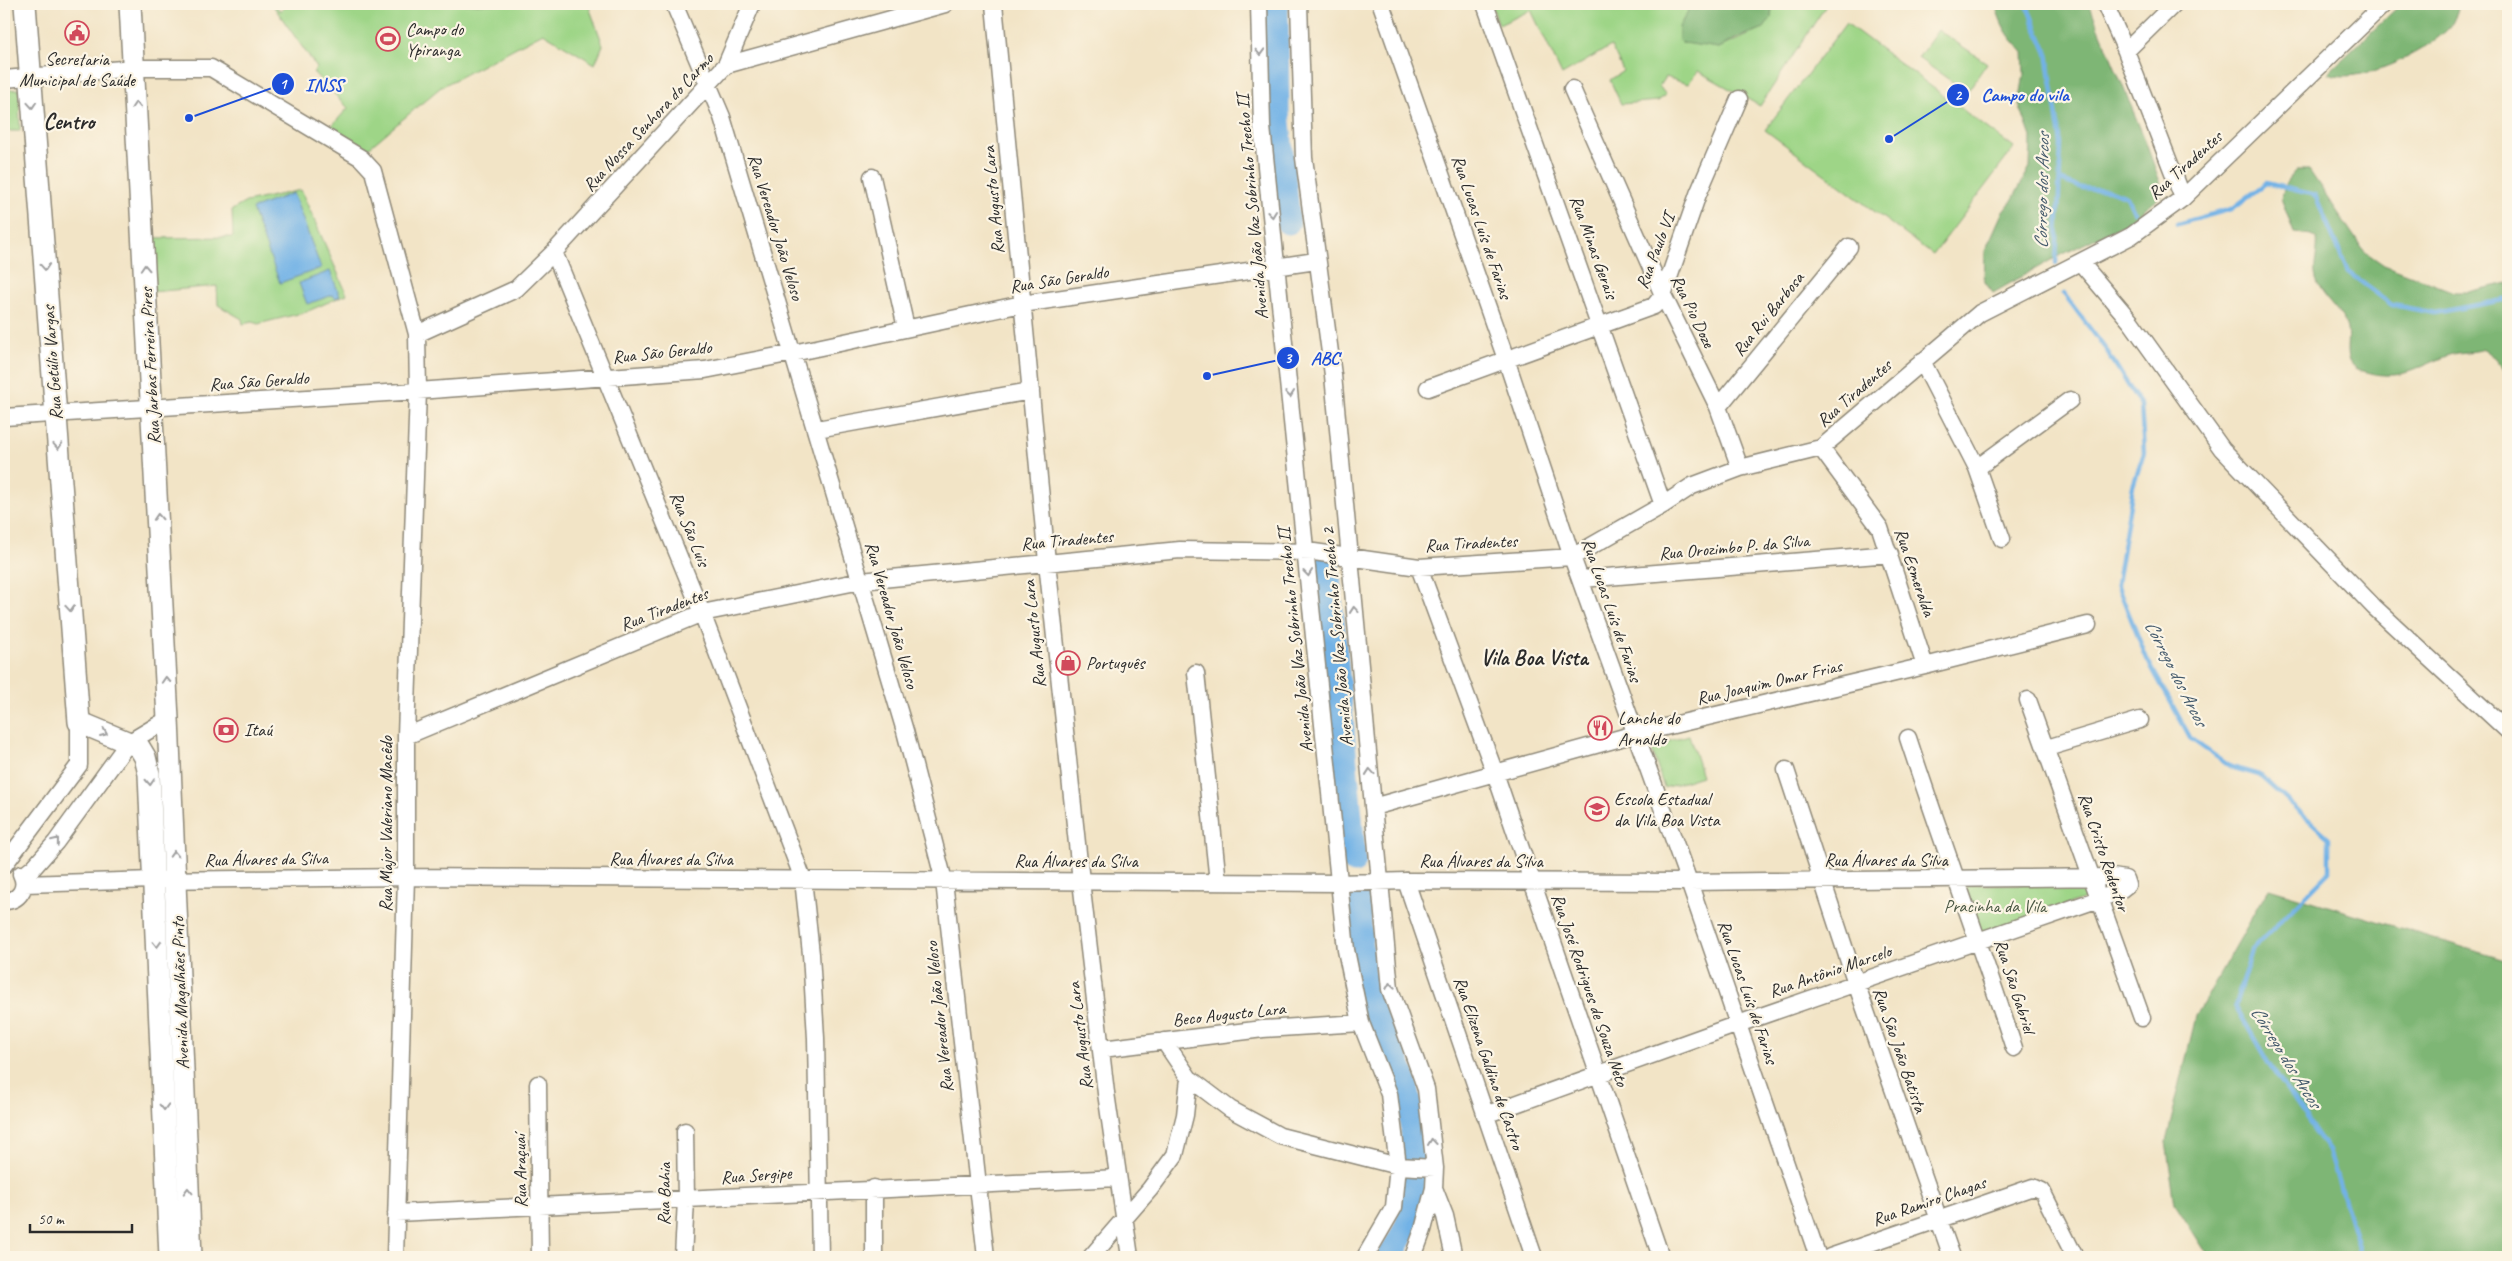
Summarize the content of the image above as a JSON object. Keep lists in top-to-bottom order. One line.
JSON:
{"streets":{"main road":["Rua Getúlio Vargas","Rua Jarbas Ferreira Pires","Avenida Magalhães Pinto"],"street":["Rua Nossa Senhora do Carmo","Rua Tiradentes","Rua Augusto Lara","Avenida João Vaz Sobrinho Trecho II","Rua Vereador João Veloso","Rua Lucas Luís de Farias","Rua Minas Gerais","Rua Paulo VI","Rua São Geraldo","Rua Pio Doze","Rua Rui Barbosa","Rua São Luis","Rua Orozimbo P. da Silva","Rua Esmeralda","Avenida João Vaz Sobrinho Trecho 2","Rua Joaquim Omar Frias","Rua Major Valeriano Macêdo","Rua Cristo Redentor","Rua Álvares da Silva","Rua Antônio Marcelo","Rua São Gabriel","Rua José Rodrigues de Souza Neto","Beco Augusto Lara","Rua São João Batista","Rua Elizena Galdino de Castro","Rua Araçuaí","Rua Sergipe","Rua Bahia","Rua Ramiro Chagas"]},"crossings":[["Rua Nossa Senhora do Carmo","Rua Vereador João Veloso"],["Rua Nossa Senhora do Carmo","Rua São Luis"],["Rua Nossa Senhora do Carmo","Rua Major Valeriano Macêdo"],["Rua Tiradentes","Rua Augusto Lara"],["Rua Tiradentes","Avenida João Vaz Sobrinho Trecho II"],["Rua Tiradentes","Rua Vereador João Veloso"],["Rua Tiradentes","Rua Lucas Luís de Farias"],["Rua Tiradentes","Rua Minas Gerais"],["Rua Tiradentes","Rua Pio Doze"],["Rua Tiradentes","Rua São Luis"],["Rua Tiradentes","Rua Esmeralda"],["Rua Tiradentes","Avenida João Vaz Sobrinho Trecho 2"],["Rua Tiradentes","Rua Major Valeriano Macêdo"],["Rua Tiradentes","Rua José Rodrigues de Souza Neto"],["Rua Augusto Lara","Rua São Geraldo"],["Rua Augusto Lara","Rua Álvares da Silva"],["Rua Augusto Lara","Beco Augusto Lara"],["Rua Augusto Lara","Rua Sergipe"],["Avenida João Vaz Sobrinho Trecho II","Rua São Geraldo"],["Avenida João Vaz Sobrinho Trecho II","Rua Álvares da Silva"],["Avenida João Vaz Sobrinho Trecho II","Beco Augusto Lara"],["Rua Vereador João Veloso","Rua São Geraldo"],["Rua Vereador João Veloso","Rua Álvares da Silva"],["Rua Vereador João Veloso","Rua Sergipe"],["Rua Lucas Luís de Farias","Rua Paulo VI"],["Rua Lucas Luís de Farias","Rua Orozimbo P. da Silva"],["Rua Lucas Luís de Farias","Rua Joaquim Omar Frias"],["Rua Lucas Luís de Farias","Rua Álvares da Silva"],["Rua Lucas Luís de Farias","Rua Antônio Marcelo"],["Rua Minas Gerais","Rua Paulo VI"],["Rua Paulo VI","Rua Pio Doze"],["Rua São Geraldo","Rua Getúlio Vargas"],["Rua São Geraldo","Rua Jarbas Ferreira Pires"],["Rua São Geraldo","Rua São Luis"],["Rua São Geraldo","Avenida João Vaz Sobrinho Trecho 2"],["Rua São Geraldo","Rua Major Valeriano Macêdo"],["Rua Pio Doze","Rua Rui Barbosa"],["Rua Getúlio Vargas","Rua Major Valeriano Macêdo"],["Rua Jarbas Ferreira Pires","Rua Major Valeriano Macêdo"],["Rua Jarbas Ferreira Pires","Avenida Magalhães Pinto"],["Rua São Luis","Rua Álvares da Silva"],["Rua São Luis","Rua Sergipe"],["Rua Orozimbo P. da Silva","Rua Esmeralda"],["Rua Esmeralda","Rua Joaquim Omar Frias"],["Avenida João Vaz Sobrinho Trecho 2","Rua Joaquim Omar Frias"],["Avenida João Vaz Sobrinho Trecho 2","Rua Álvares da Silva"],["Rua Joaquim Omar Frias","Rua José Rodrigues de Souza Neto"],["Rua Major Valeriano Macêdo","Rua Álvares da Silva"],["Rua Major Valeriano Macêdo","Rua Sergipe"],["Rua Cristo Redentor","Rua Álvares da Silva"],["Rua Cristo Redentor","Rua Antônio Marcelo"],["Rua Álvares da Silva","Rua Antônio Marcelo"],["Rua Álvares da Silva","Rua São Gabriel"],["Rua Álvares da Silva","Rua José Rodrigues de Souza Neto"],["Rua Álvares da Silva","Avenida Magalhães Pinto"],["Rua Álvares da Silva","Rua São João Batista"],["Rua Álvares da Silva","Rua Elizena Galdino de Castro"],["Rua Antônio Marcelo","Rua São Gabriel"],["Rua Antônio Marcelo","Rua José Rodrigues de Souza Neto"],["Rua Antônio Marcelo","Rua São João Batista"],["Rua Antônio Marcelo","Rua Elizena Galdino de Castro"],["Rua São João Batista","Rua Ramiro Chagas"],["Rua Araçuaí","Rua Sergipe"],["Rua Sergipe","Rua Bahia"]],"one_way":["Avenida João Vaz Sobrinho Trecho II","Rua Getúlio Vargas","Rua Jarbas Ferreira Pires","Avenida João Vaz Sobrinho Trecho 2"],"districts":["Centro","Vila Boa Vista"],"water":["Córrego dos Arcos"],"parks":["Pracinha da Vila"],"places":{"public building":["Secretaria Municipal de Saúde"],"sports":["Campo do Ypiranga"],"other":["INSS","Campo do vila","ABC"],"shop":["Português"],"restaurant":["Lanche do Arnaldo"],"bank":["Itaú"],"school or university":["Escola Estadual da Vila Boa Vista"]},"scale_bar":"50 m"}
